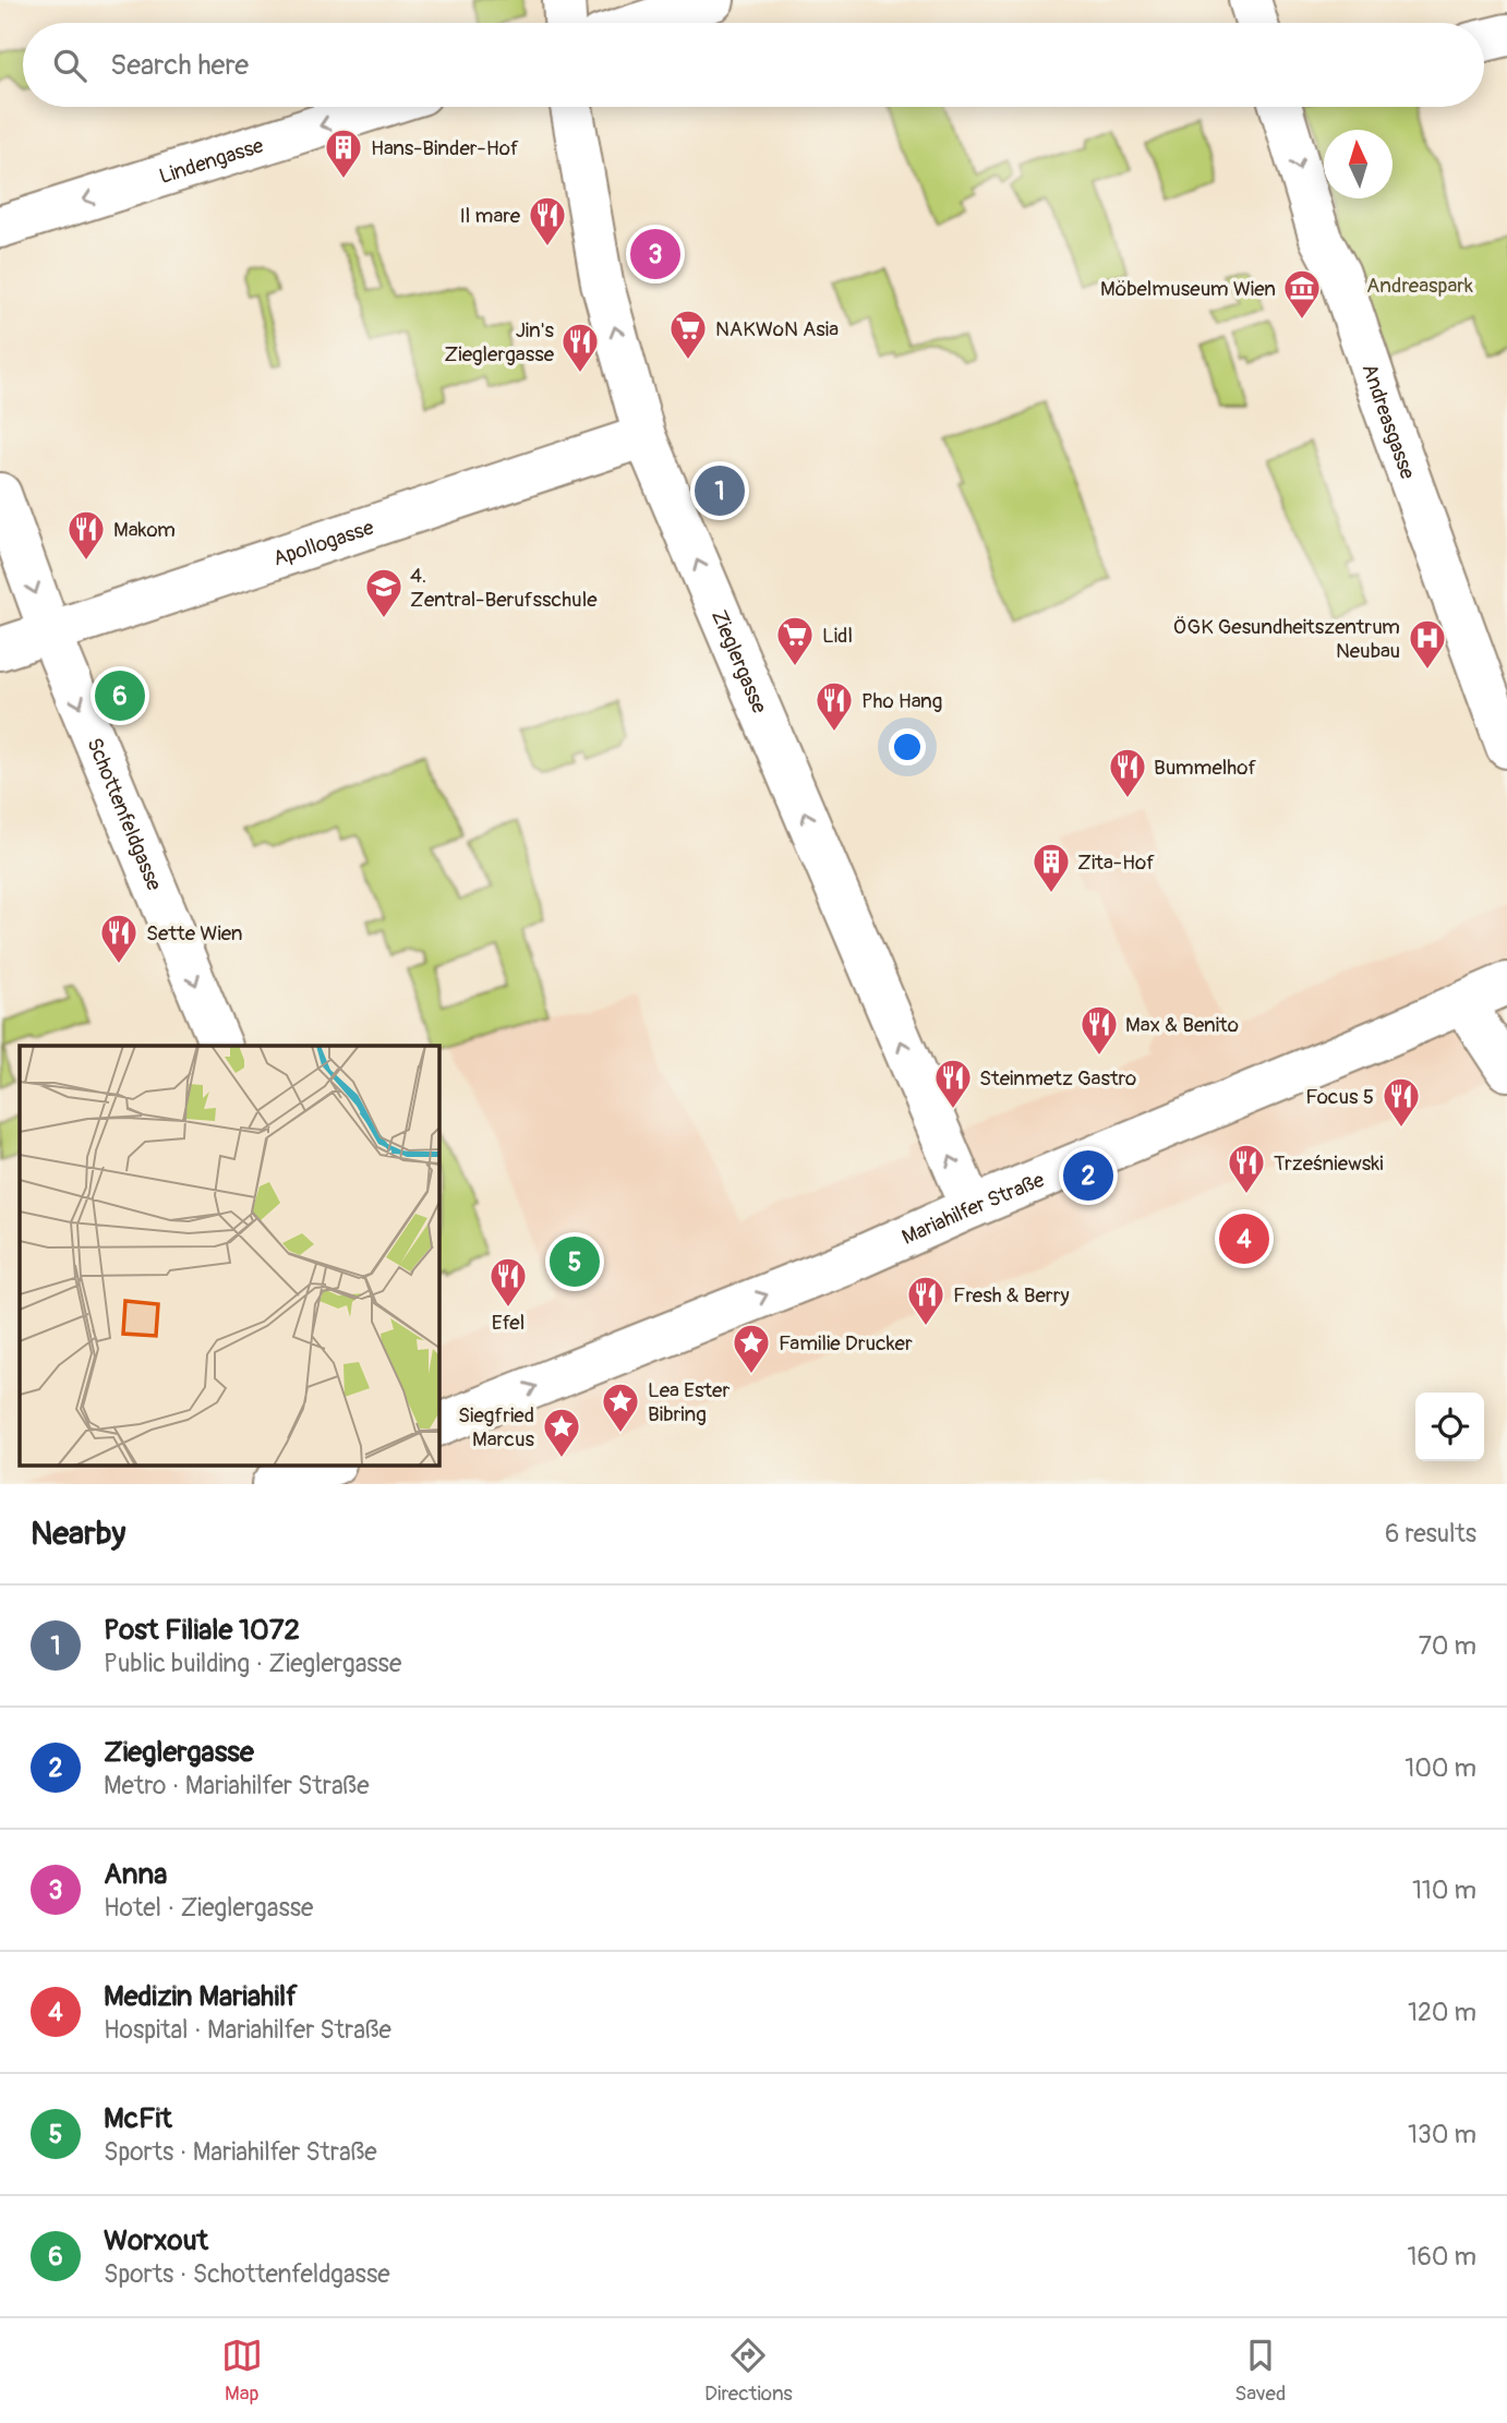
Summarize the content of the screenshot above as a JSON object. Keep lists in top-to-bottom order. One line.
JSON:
{"streets":{"street":["Lindengasse","Andreasgasse","Apollogasse","Zieglergasse","Schottenfeldgasse","Mariahilfer Straße"]},"crossings":[["Apollogasse","Zieglergasse"],["Apollogasse","Schottenfeldgasse"],["Zieglergasse","Mariahilfer Straße"]],"one_way":["Lindengasse","Andreasgasse","Zieglergasse","Schottenfeldgasse","Mariahilfer Straße"],"parks":["Andreaspark"],"places":{"building":["Hans-Binder-Hof","Zita-Hof"],"restaurant":["Il mare","Jin's Zieglergasse","Makom","Pho Hang","Bummelhof","Sette Wien","Max & Benito","Steinmetz Gastro","Focus 5","Trześniewski","Efel","Fresh & Berry"],"museum":["Möbelmuseum Wien"],"supermarket":["NAKWoN Asia","Lidl"],"school or university":["4. Zentral-Berufsschule"],"hospital":["ÖGK Gesundheitszentrum Neubau"],"place":["Familie Drucker","Lea Ester Bibring","Siegfried Marcus"]},"north":"top","page":{"search":"Search here","pins":["3","1","6","2","4","5"],"heading":["Nearby","6 results"],"list":[{"mark":"1","name":"Post Filiale 1072","note":"Public building · Zieglergasse","value":"70 m"},{"mark":"2","name":"Zieglergasse","note":"Metro · Mariahilfer Straße","value":"100 m"},{"mark":"3","name":"Anna","note":"Hotel · Zieglergasse","value":"110 m"},{"mark":"4","name":"Medizin Mariahilf","note":"Hospital · Mariahilfer Straße","value":"120 m"},{"mark":"5","name":"McFit","note":"Sports · Mariahilfer Straße","value":"130 m"},{"mark":"6","name":"Worxout","note":"Sports · Schottenfeldgasse","value":"160 m"}],"nav":["Map","Directions","Saved"]}}
